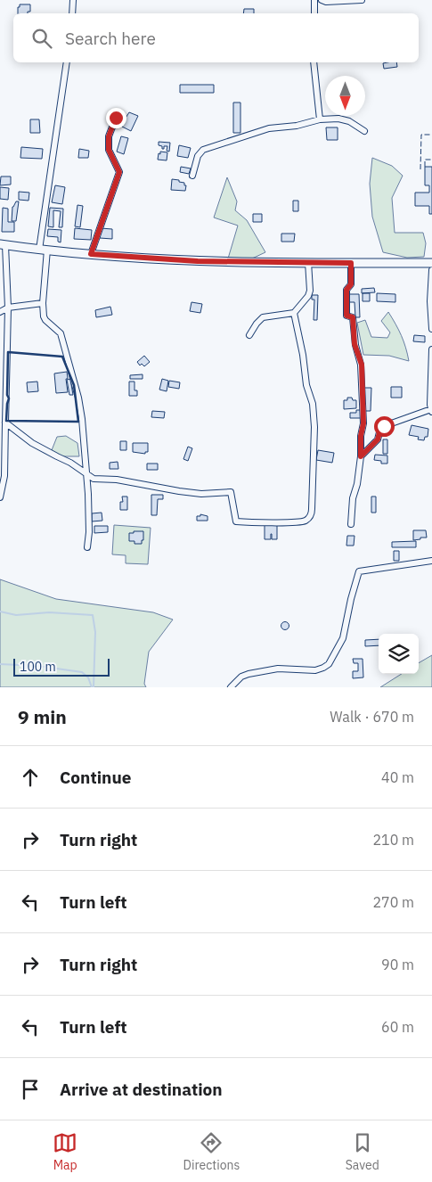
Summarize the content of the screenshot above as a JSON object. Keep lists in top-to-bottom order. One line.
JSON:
{"scale_bar":"100 m","north":"bottom","page":{"search":"Search here","scale":"100 m","heading":["9 min","Walk · 670 m"],"list":[["Continue","40 m"],["Turn right","210 m"],["Turn left","270 m"],["Turn right","90 m"],["Turn left","60 m"],"Arrive at destination"],"nav":["Map","Directions","Saved"]}}
